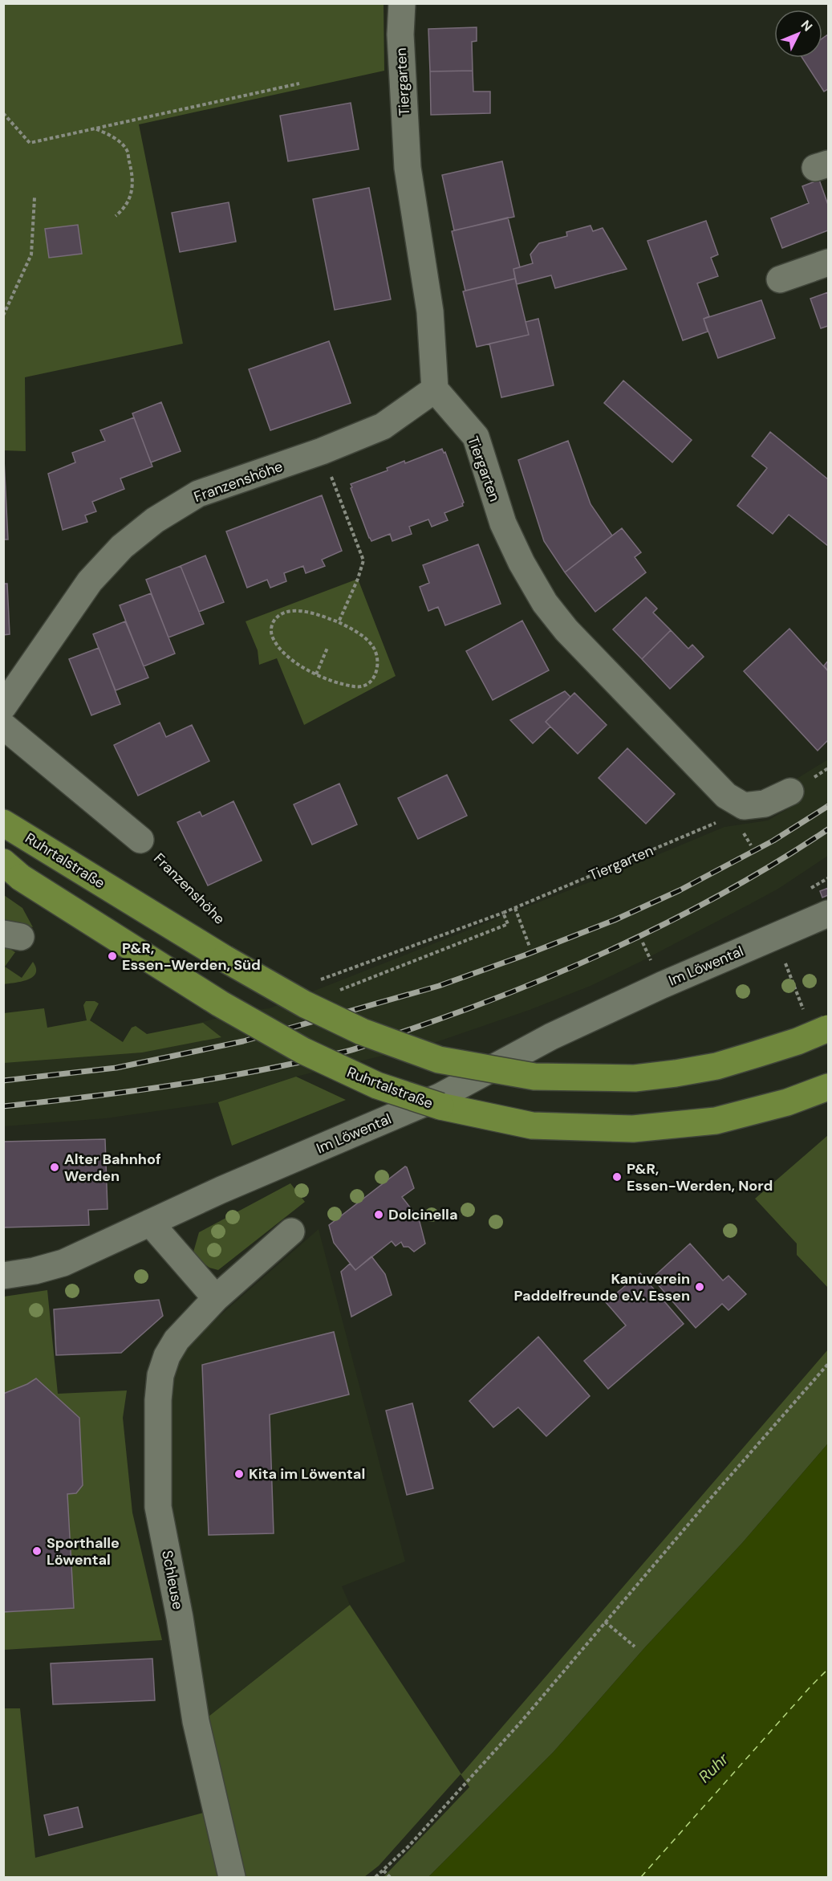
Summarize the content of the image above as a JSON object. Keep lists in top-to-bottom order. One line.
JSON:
{"streets":{"main road":["Ruhrtalstraße"],"street":["Tiergarten","Franzenshöhe","Im Löwental","Schleuse"]},"crossings":[["Tiergarten","Franzenshöhe"]],"water":["Ruhr"],"places":["P&R, Essen-Werden, Süd","Alter Bahnhof Werden","P&R, Essen-Werden, Nord","Dolcinella","Kanuverein Paddelfreunde e.V. Essen","Kita im Löwental","Sporthalle Löwental"],"north":"top right"}
